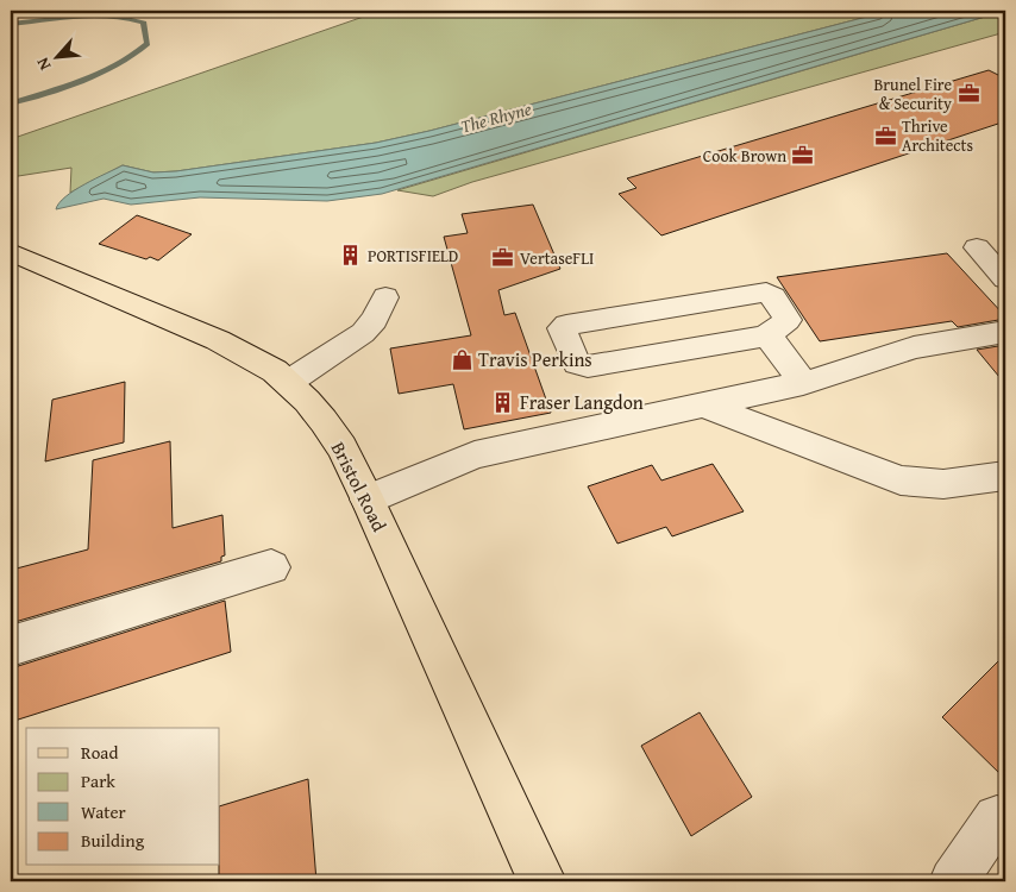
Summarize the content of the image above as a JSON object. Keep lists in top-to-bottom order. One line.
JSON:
{"streets":{"main road":["Bristol Road"]},"water":["The Rhyne"],"places":{"office":["Brunel Fire & Security","Thrive Architects","Cook Brown","VertaseFLI"],"building":["PORTISFIELD","Fraser Langdon"],"shop":["Travis Perkins"]},"legend":["Road","Park","Water","Building"],"north":"bottom left"}
